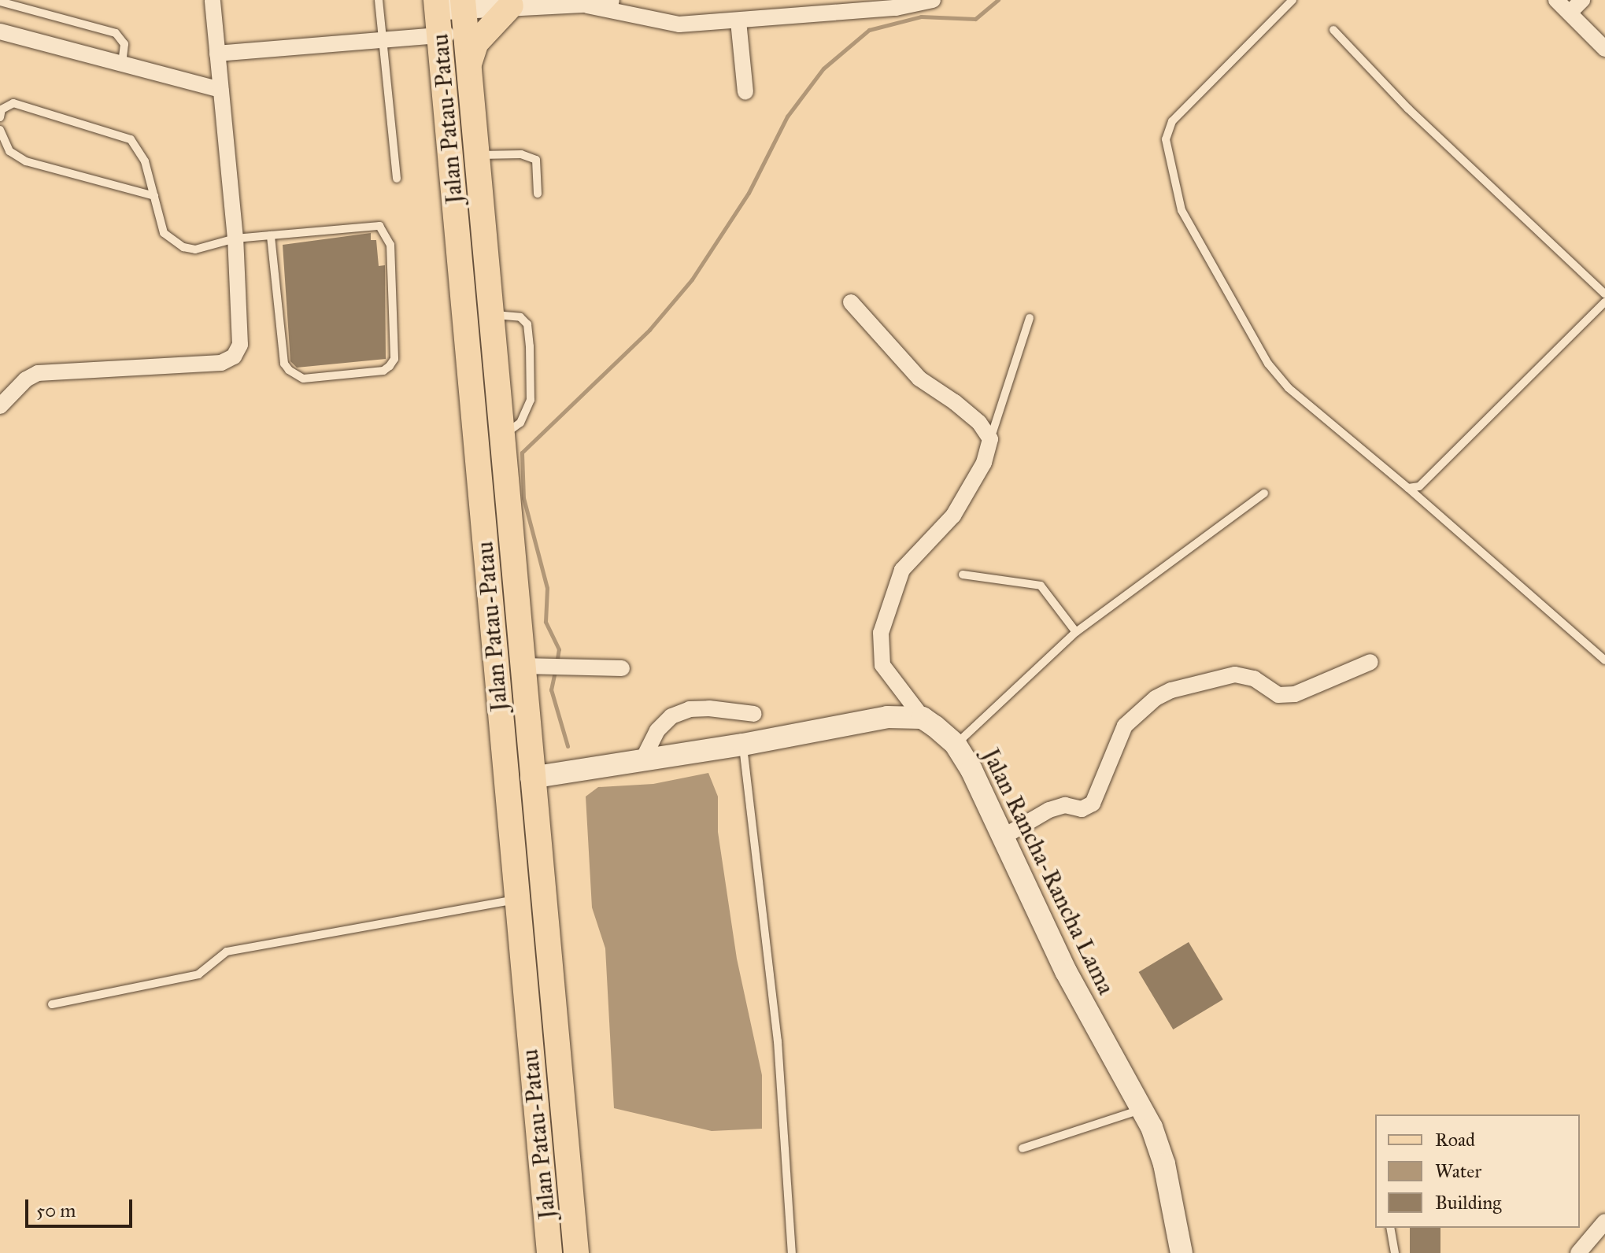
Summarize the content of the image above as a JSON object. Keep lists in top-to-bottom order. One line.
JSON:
{"streets":{"main road":["Jalan Patau-Patau"],"street":["Jalan Rancha-Rancha Lama"]},"legend":["Road","Water","Building"],"scale_bar":"50 m"}
